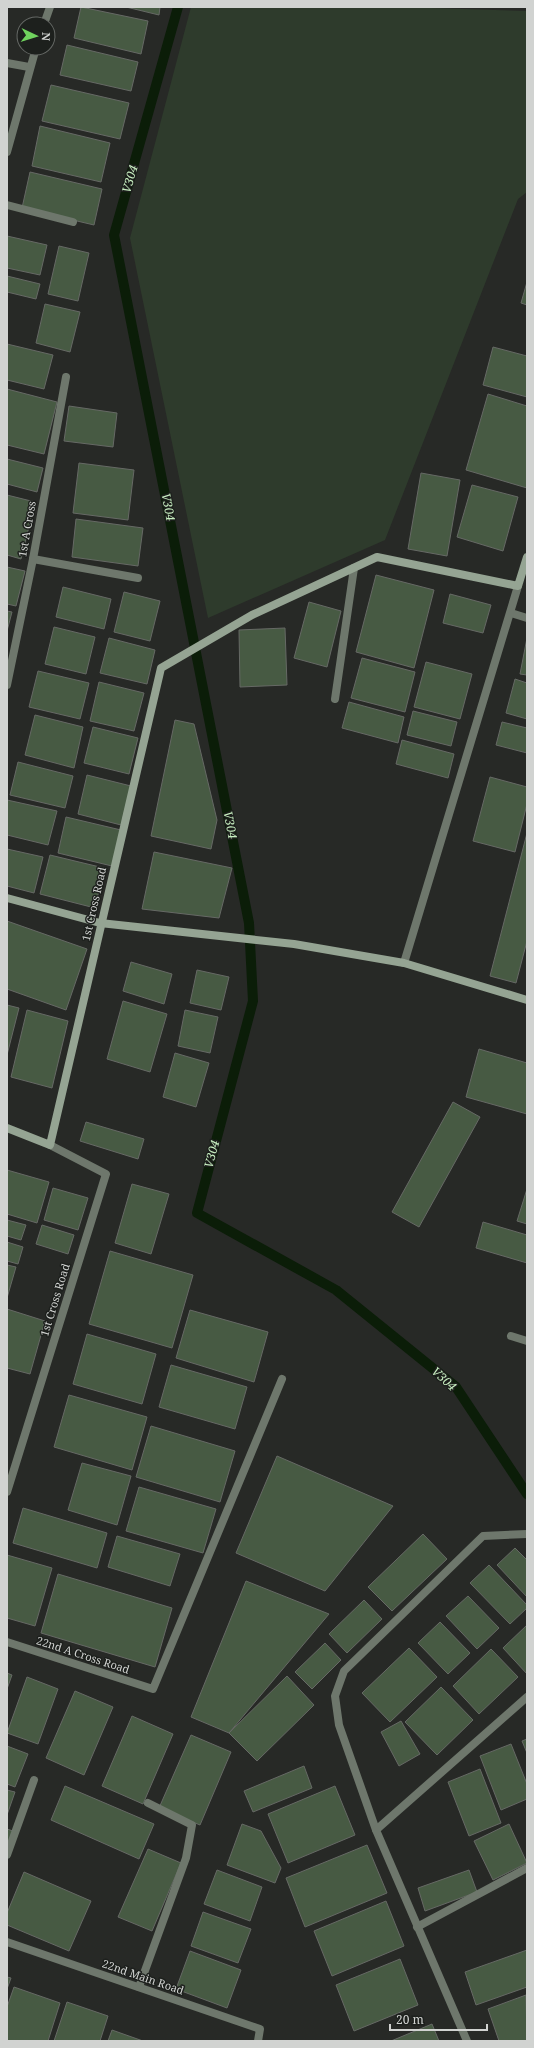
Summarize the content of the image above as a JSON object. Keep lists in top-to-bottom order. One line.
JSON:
{"streets":{"street":["1st A Cross","1st Cross Road","22nd A Cross Road","22nd Main Road"]},"water":["V304"],"scale_bar":"20 m","north":"right"}
